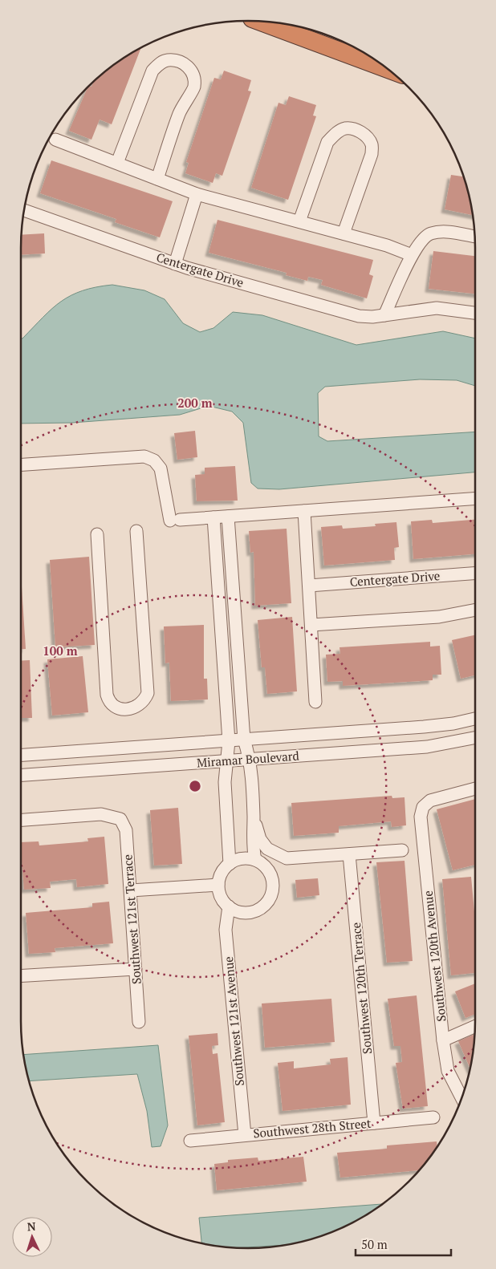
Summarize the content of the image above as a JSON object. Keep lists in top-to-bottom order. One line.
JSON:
{"streets":{"street":["Centergate Drive","Miramar Boulevard","Southwest 121st Terrace","Southwest 120th Avenue","Southwest 120th Terrace","Southwest 121st Avenue","Southwest 28th Street"]},"crossings":[["Southwest 120th Terrace","Southwest 28th Street"],["Southwest 121st Avenue","Southwest 28th Street"]],"scale_bar":"50 m","north":"top","rings":["200 m","100 m"]}
